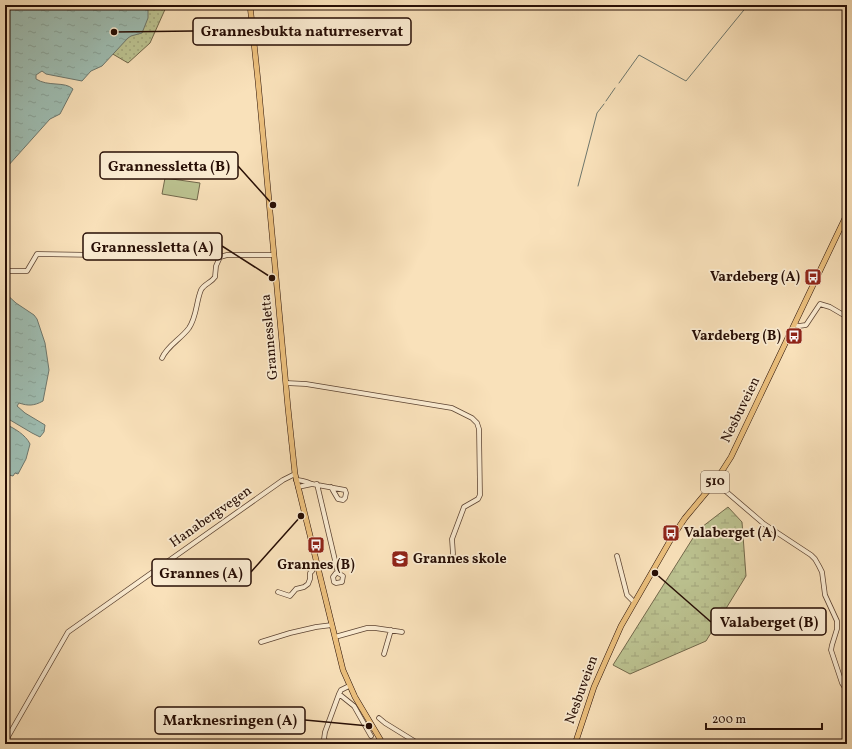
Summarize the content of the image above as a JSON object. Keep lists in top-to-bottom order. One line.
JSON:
{"streets":{"main road":["Grannessletta","Nesbuveien","510"],"street":["Hanabergvegen"]},"crossings":[["Grannessletta","Hanabergvegen"]],"places":{"other":["Grannesbukta naturreservat","Grannessletta (B)","Grannessletta (A)","Grannes (A)","Valaberget (B)","Marknesringen (A)"],"bus stop":["Vardeberg (A)","Vardeberg (B)","Valaberget (A)","Grannes (B)"],"school or university":["Grannes skole"]},"scale_bar":"200 m"}
